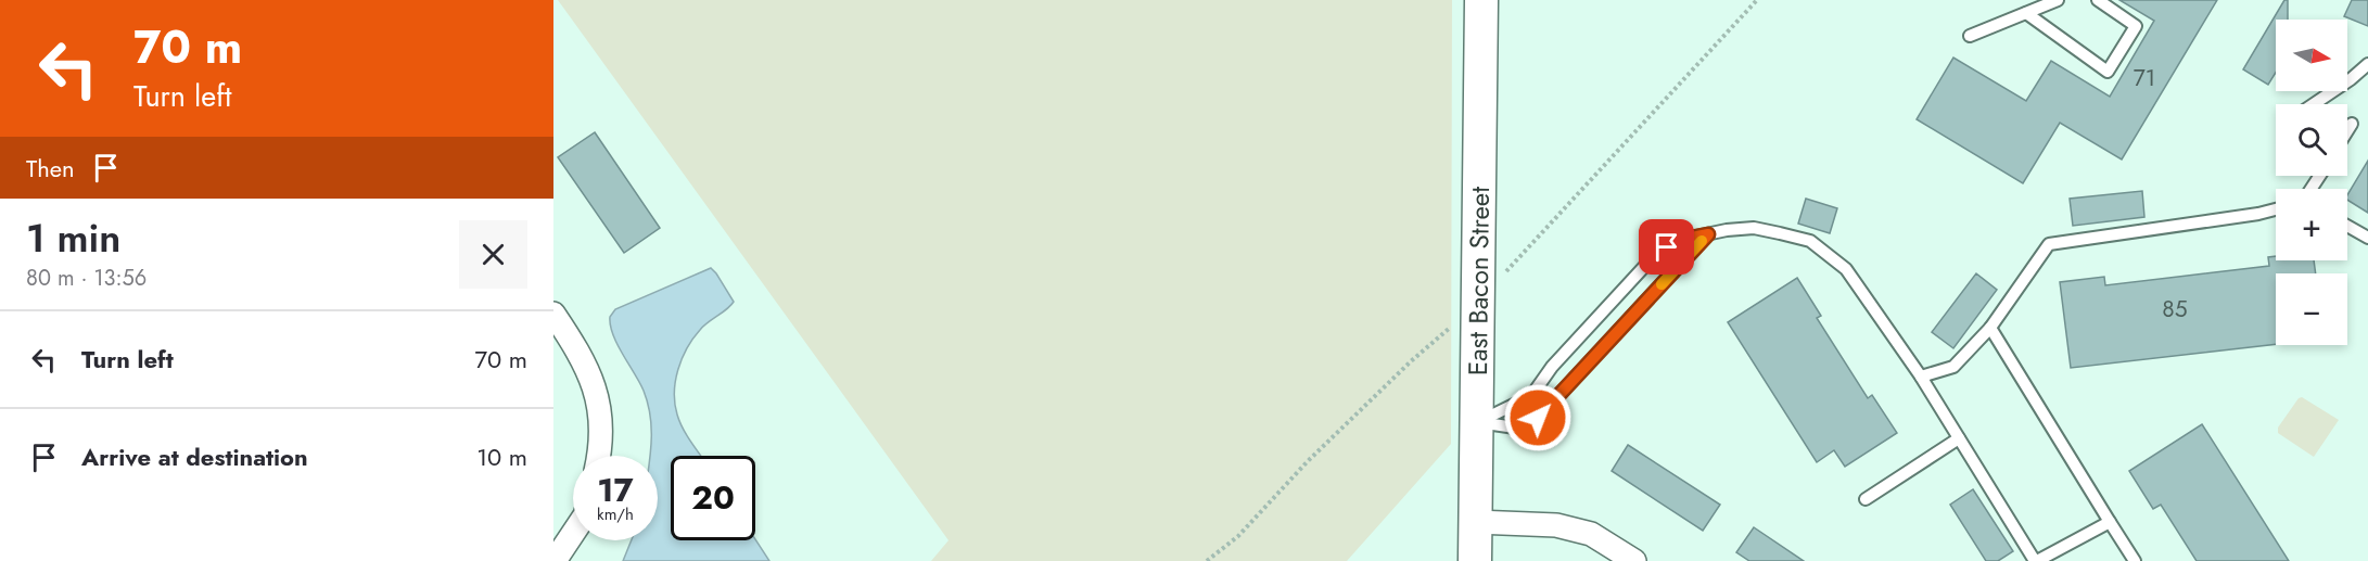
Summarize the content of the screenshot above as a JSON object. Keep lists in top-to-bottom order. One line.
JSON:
{"streets":{"main road":["East Bacon Street"]},"house_numbers":["71","85"],"north":"right","page":{"turn":["70 m","Turn left"],"map_buttons":["+","−"],"then":"Then","heading":["1 min","80 m · 13:56"],"list":[{"name":"Turn left","value":"70 m"},{"name":"Arrive at destination","value":"10 m"}],"speed":"17 km/h","limit":"20"}}
